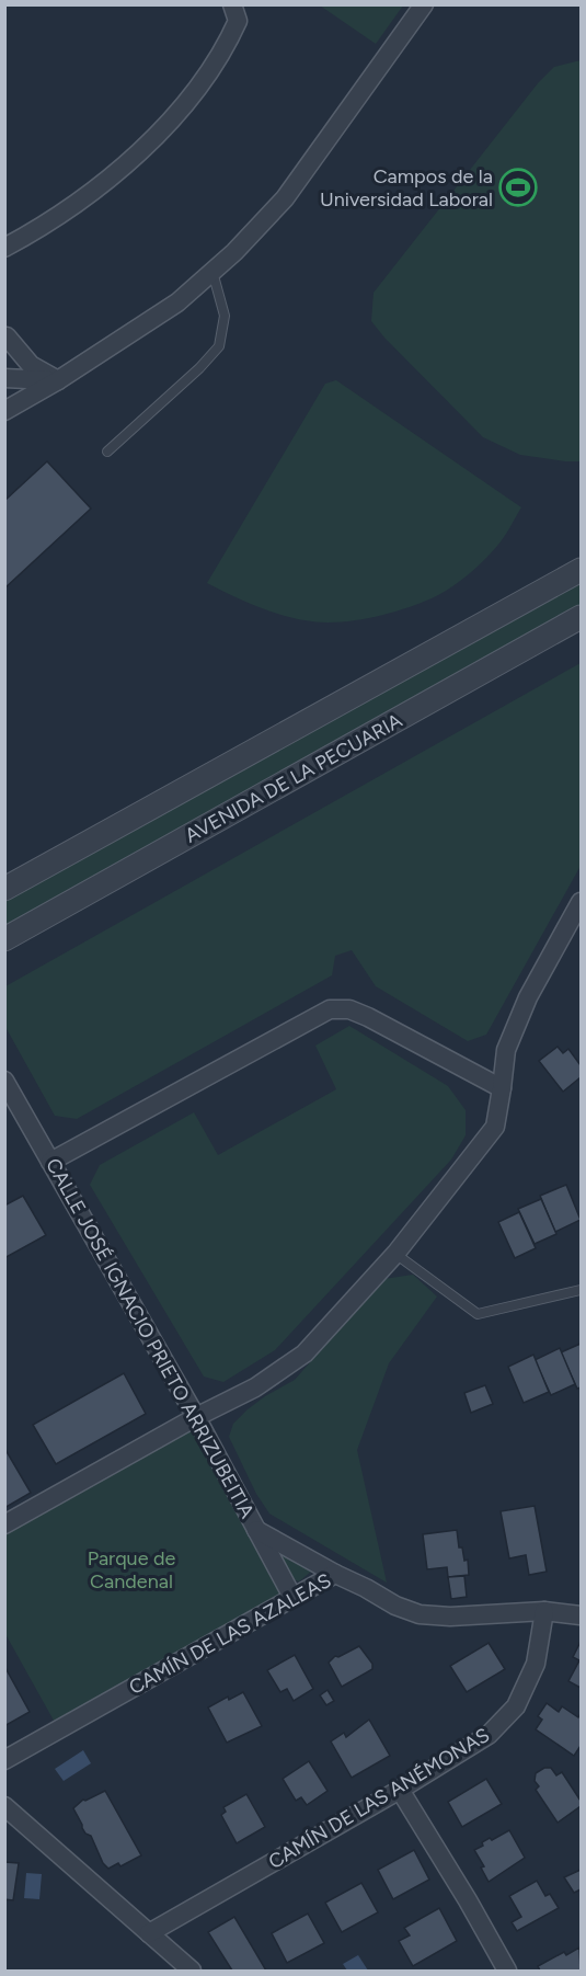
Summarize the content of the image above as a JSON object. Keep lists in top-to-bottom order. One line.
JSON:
{"streets":{"street":["AVENIDA DE LA PECUARIA","CALLE JOSÉ IGNACIO PRIETO ARRIZUBEITIA","CAMÍN DE LAS AZALEAS","CAMÍN DE LAS ANÉMONAS"]},"crossings":[["CALLE JOSÉ IGNACIO PRIETO ARRIZUBEITIA","CAMÍN DE LAS AZALEAS"],["CAMÍN DE LAS AZALEAS","CAMÍN DE LAS ANÉMONAS"]],"parks":["Parque de Candenal"],"places":{"sports":["Campos de la Universidad Laboral"]}}
